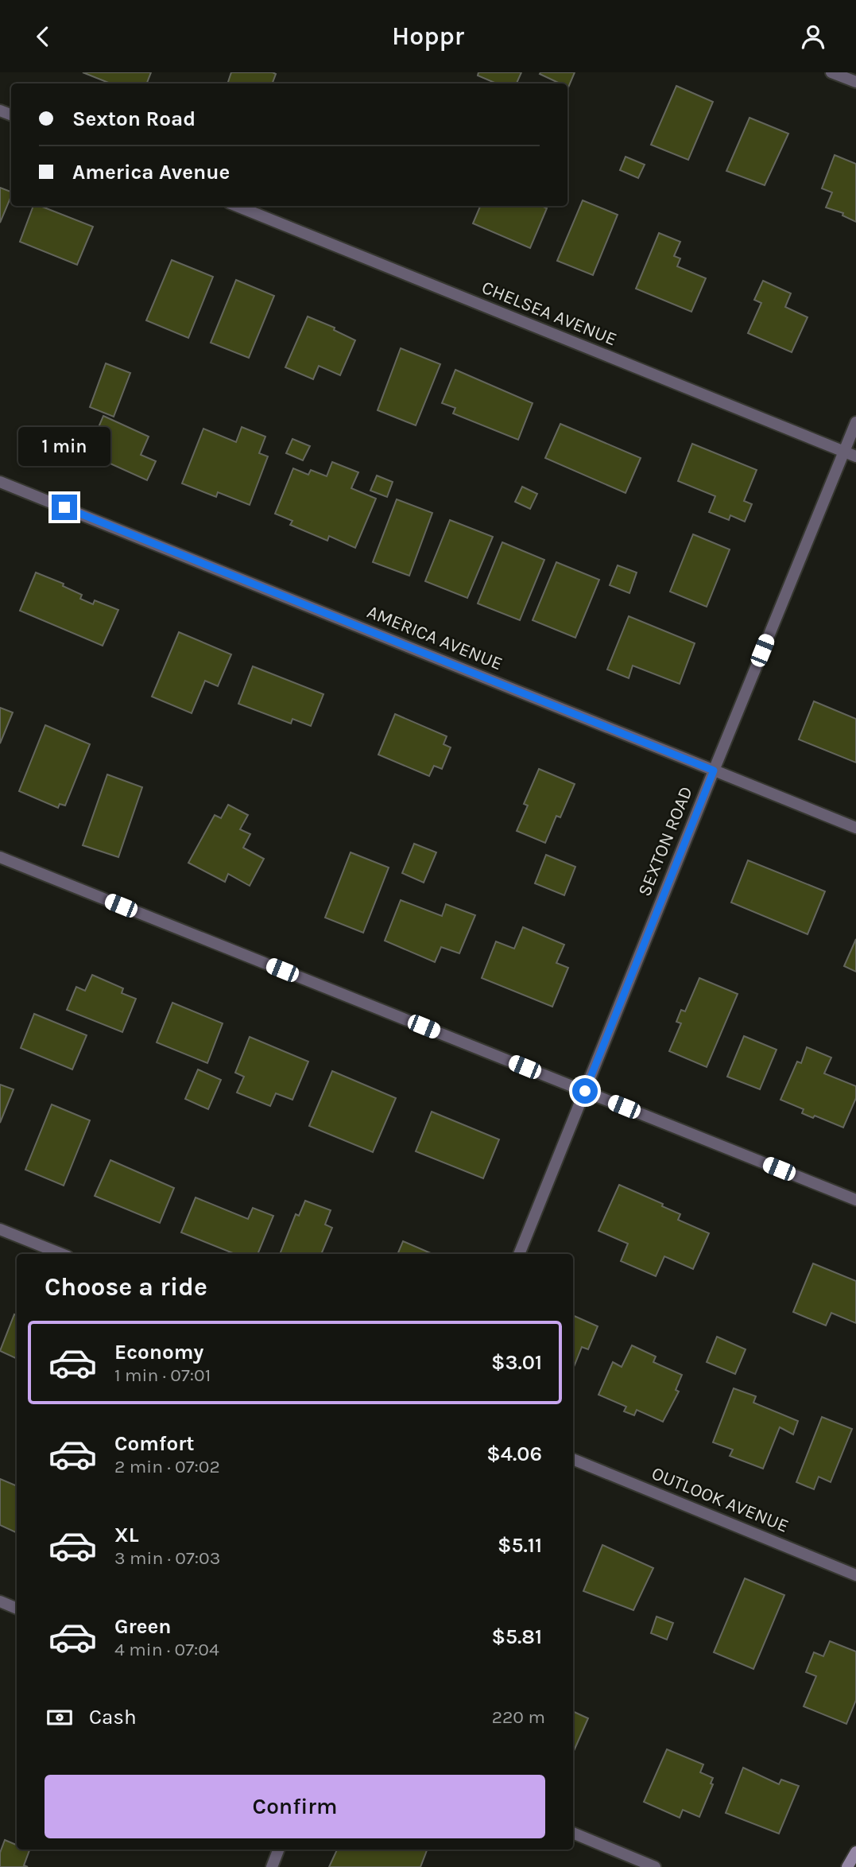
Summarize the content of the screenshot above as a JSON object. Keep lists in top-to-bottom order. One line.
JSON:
{"streets":{"street":["CHELSEA AVENUE","AMERICA AVENUE","SEXTON ROAD","OUTLOOK AVENUE"]},"crossings":[["CHELSEA AVENUE","SEXTON ROAD"],["AMERICA AVENUE","SEXTON ROAD"]],"page":{"header":"Hoppr","banner":["Sexton Road","America Avenue"],"bubble":"1 min","heading":"Choose a ride","list":[{"name":"Economy","note":"1 min · 07:01","value":"$3.01"},{"name":"Comfort","note":"2 min · 07:02","value":"$4.06"},{"name":"XL","note":"3 min · 07:03","value":"$5.11"},{"name":"Green","note":"4 min · 07:04","value":"$5.81"}],"pay":["Cash","220 m"],"buttons":"Confirm"}}
